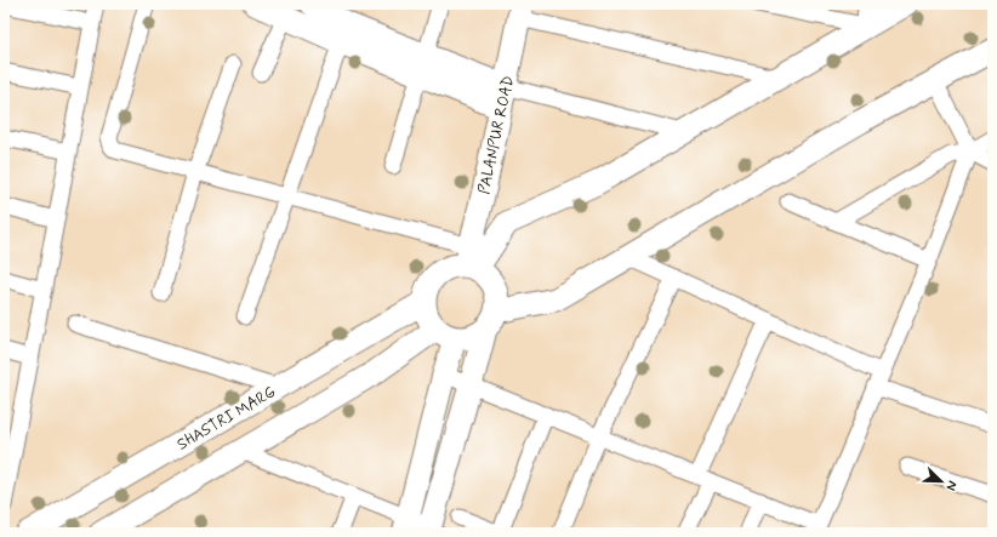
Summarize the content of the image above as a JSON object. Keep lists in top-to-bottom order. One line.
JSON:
{"streets":{"street":["PALANPUR ROAD","SHASTRI MARG"]},"crossings":[["PALANPUR ROAD","SHASTRI MARG"]],"north":"bottom right"}
